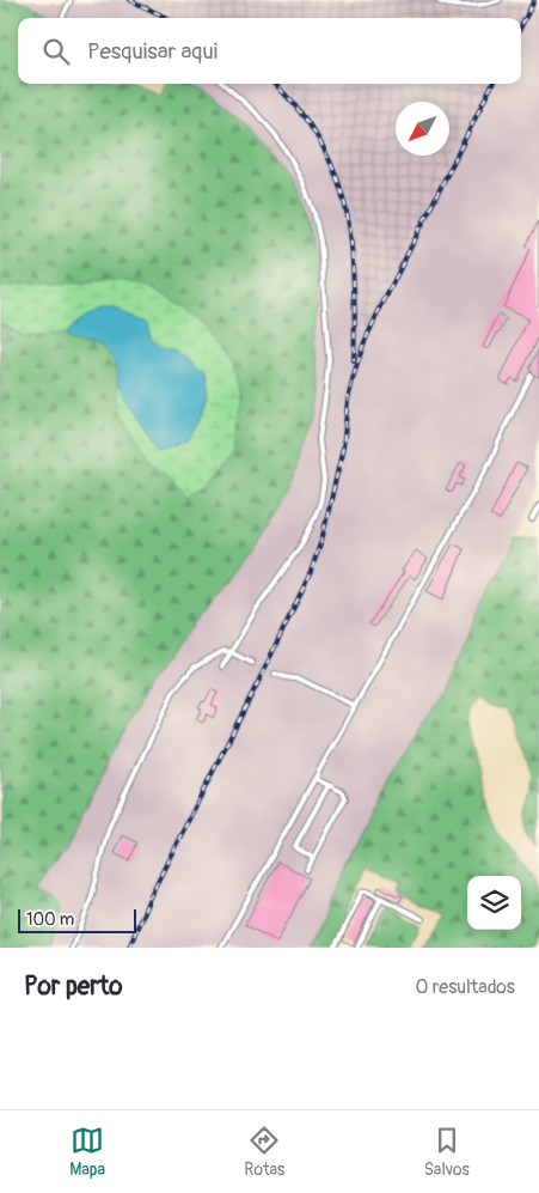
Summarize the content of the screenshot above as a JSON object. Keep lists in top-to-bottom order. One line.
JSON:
{"scale_bar":"100 m","north":"bottom left","page":{"search":"Pesquisar aqui","scale":"100 m","heading":["Por perto","0 resultados"],"nav":["Mapa","Rotas","Salvos"]}}
